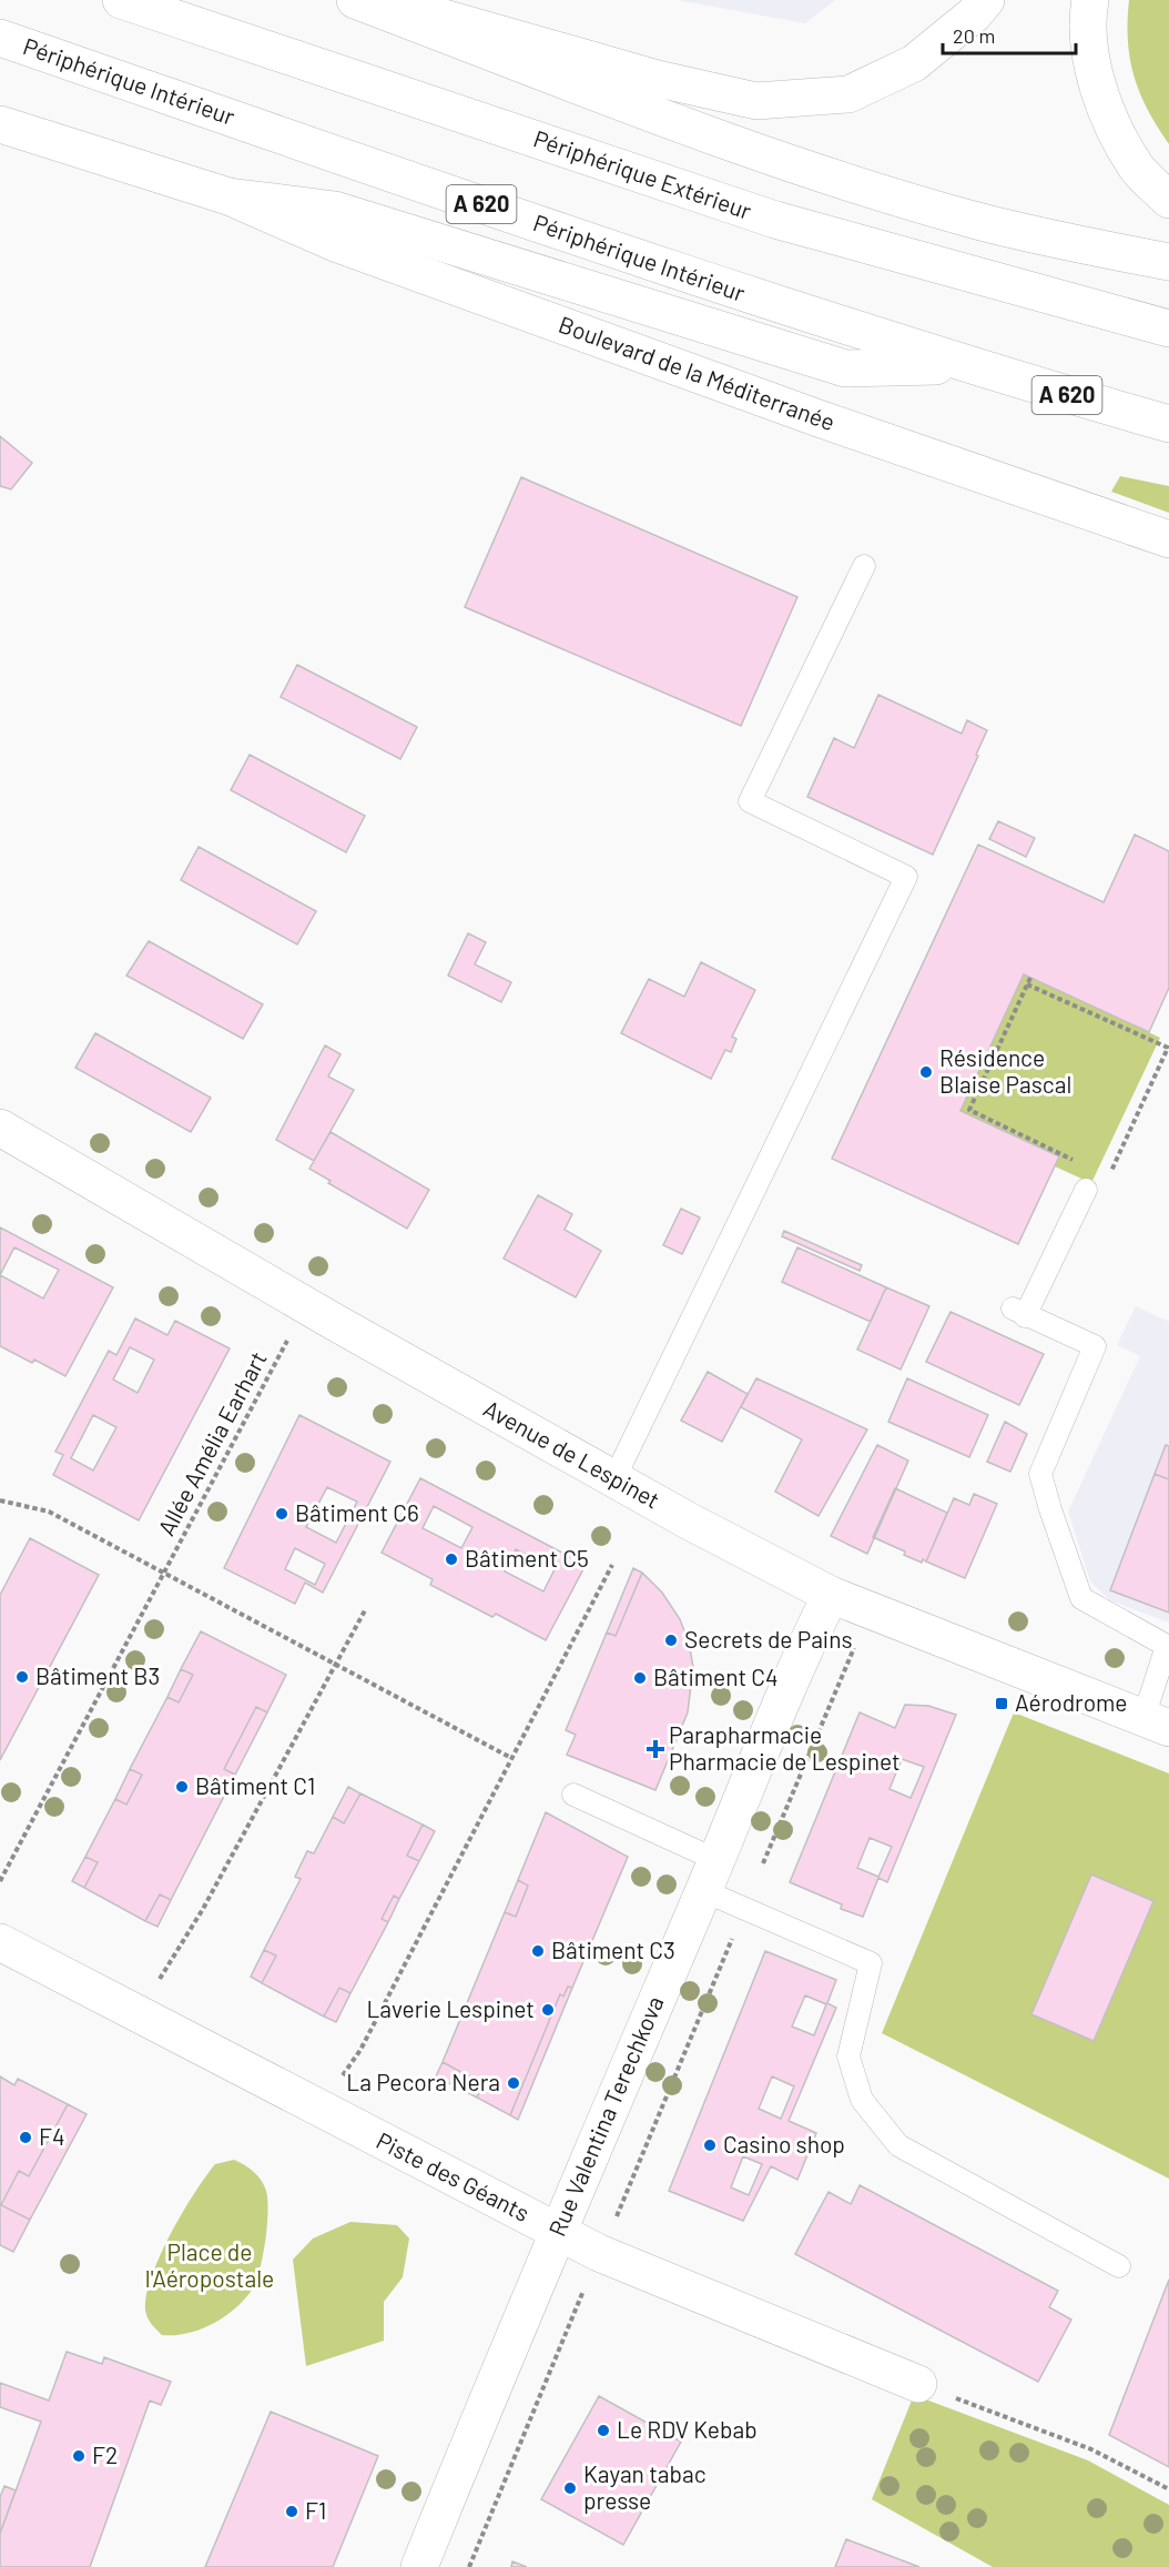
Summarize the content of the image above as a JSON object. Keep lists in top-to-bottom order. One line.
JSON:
{"streets":{"main road":["Périphérique Intérieur","Périphérique Extérieur","A 620","Boulevard de la Méditerranée","Avenue de Lespinet","Rue Valentina Terechkova","Piste des Géants"],"path":["Allée Amélia Earhart"]},"crossings":[["Avenue de Lespinet","Rue Valentina Terechkova"],["Rue Valentina Terechkova","Piste des Géants"]],"parks":["Place de l'Aéropostale"],"places":{"other":["Résidence Blaise Pascal","Bâtiment C6","Bâtiment C5","Secrets de Pains","Bâtiment B3","Bâtiment C4","Bâtiment C1","Bâtiment C3","Laverie Lespinet","La Pecora Nera","F4","Casino shop","Le RDV Kebab","F2","Kayan tabac presse","F1"],"transit":["Aérodrome"],"health":["Parapharmacie Pharmacie de Lespinet"]},"scale_bar":"20 m"}
